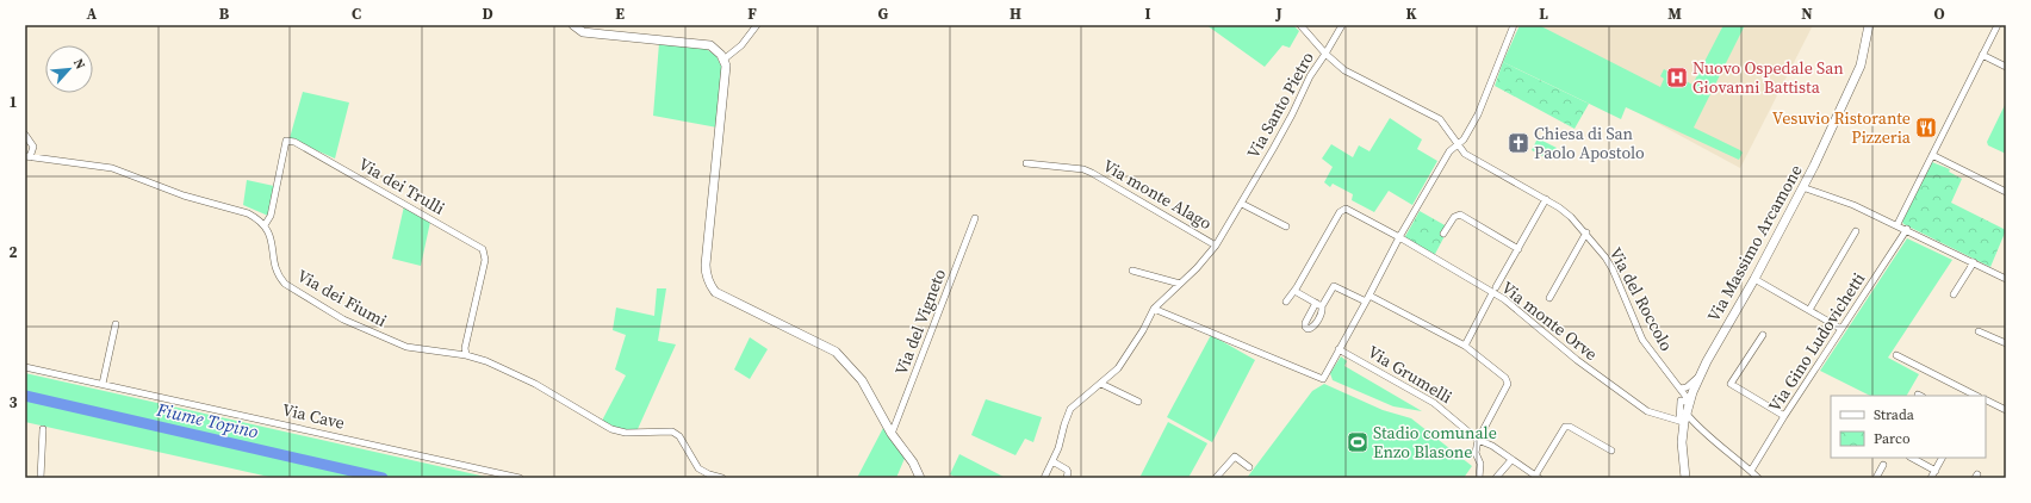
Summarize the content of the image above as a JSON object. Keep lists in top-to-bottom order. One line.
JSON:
{"streets":{"street":["Via Santo Pietro","Via dei Trulli","Via monte Alago","Via Massimo Arcamone","Via dei Fiumi","Via del Roccolo","Via monte Orve","Via del Vigneto","Via Gino Ludovichetti","Via Grumelli","Via Cave"]},"crossings":[["Via Santo Pietro","Via monte Alago"],["Via Santo Pietro","Via del Roccolo"],["Via dei Trulli","Via dei Fiumi"],["Via Massimo Arcamone","Via del Roccolo"],["Via Massimo Arcamone","Via monte Orve"]],"water":["Fiume Topino"],"places":{"hospital":["Nuovo Ospedale San Giovanni Battista"],"restaurant":["Vesuvio Ristorante Pizzeria"],"church":["Chiesa di San Paolo Apostolo"],"sports":["Stadio comunale Enzo Blasone"]},"legend":["Strada","Parco"],"north":"top right","grid":{"columns":["A","B","C","D","E","F","G","H","I","J","K","L","M","N","O"],"rows":["1","2","3"]}}
